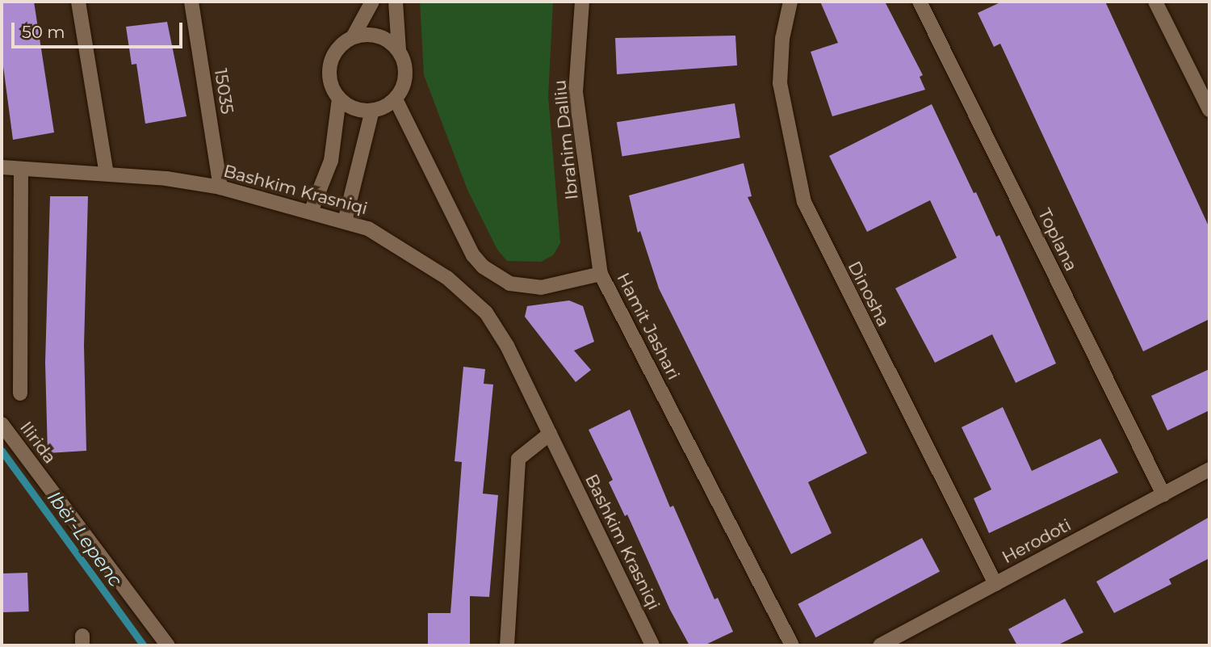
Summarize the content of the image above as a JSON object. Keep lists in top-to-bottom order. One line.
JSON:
{"streets":{"street":["15035","Ibrahim Dalliu","Bashkim Krasniqi","Toplana","Dinosha","Hamit Jashari","Ilirida","Herodoti"]},"crossings":[["15035","Bashkim Krasniqi"],["Ibrahim Dalliu","Hamit Jashari"],["Toplana","Herodoti"],["Dinosha","Herodoti"]],"water":["Ibër-Lepenc"],"scale_bar":"50 m"}
